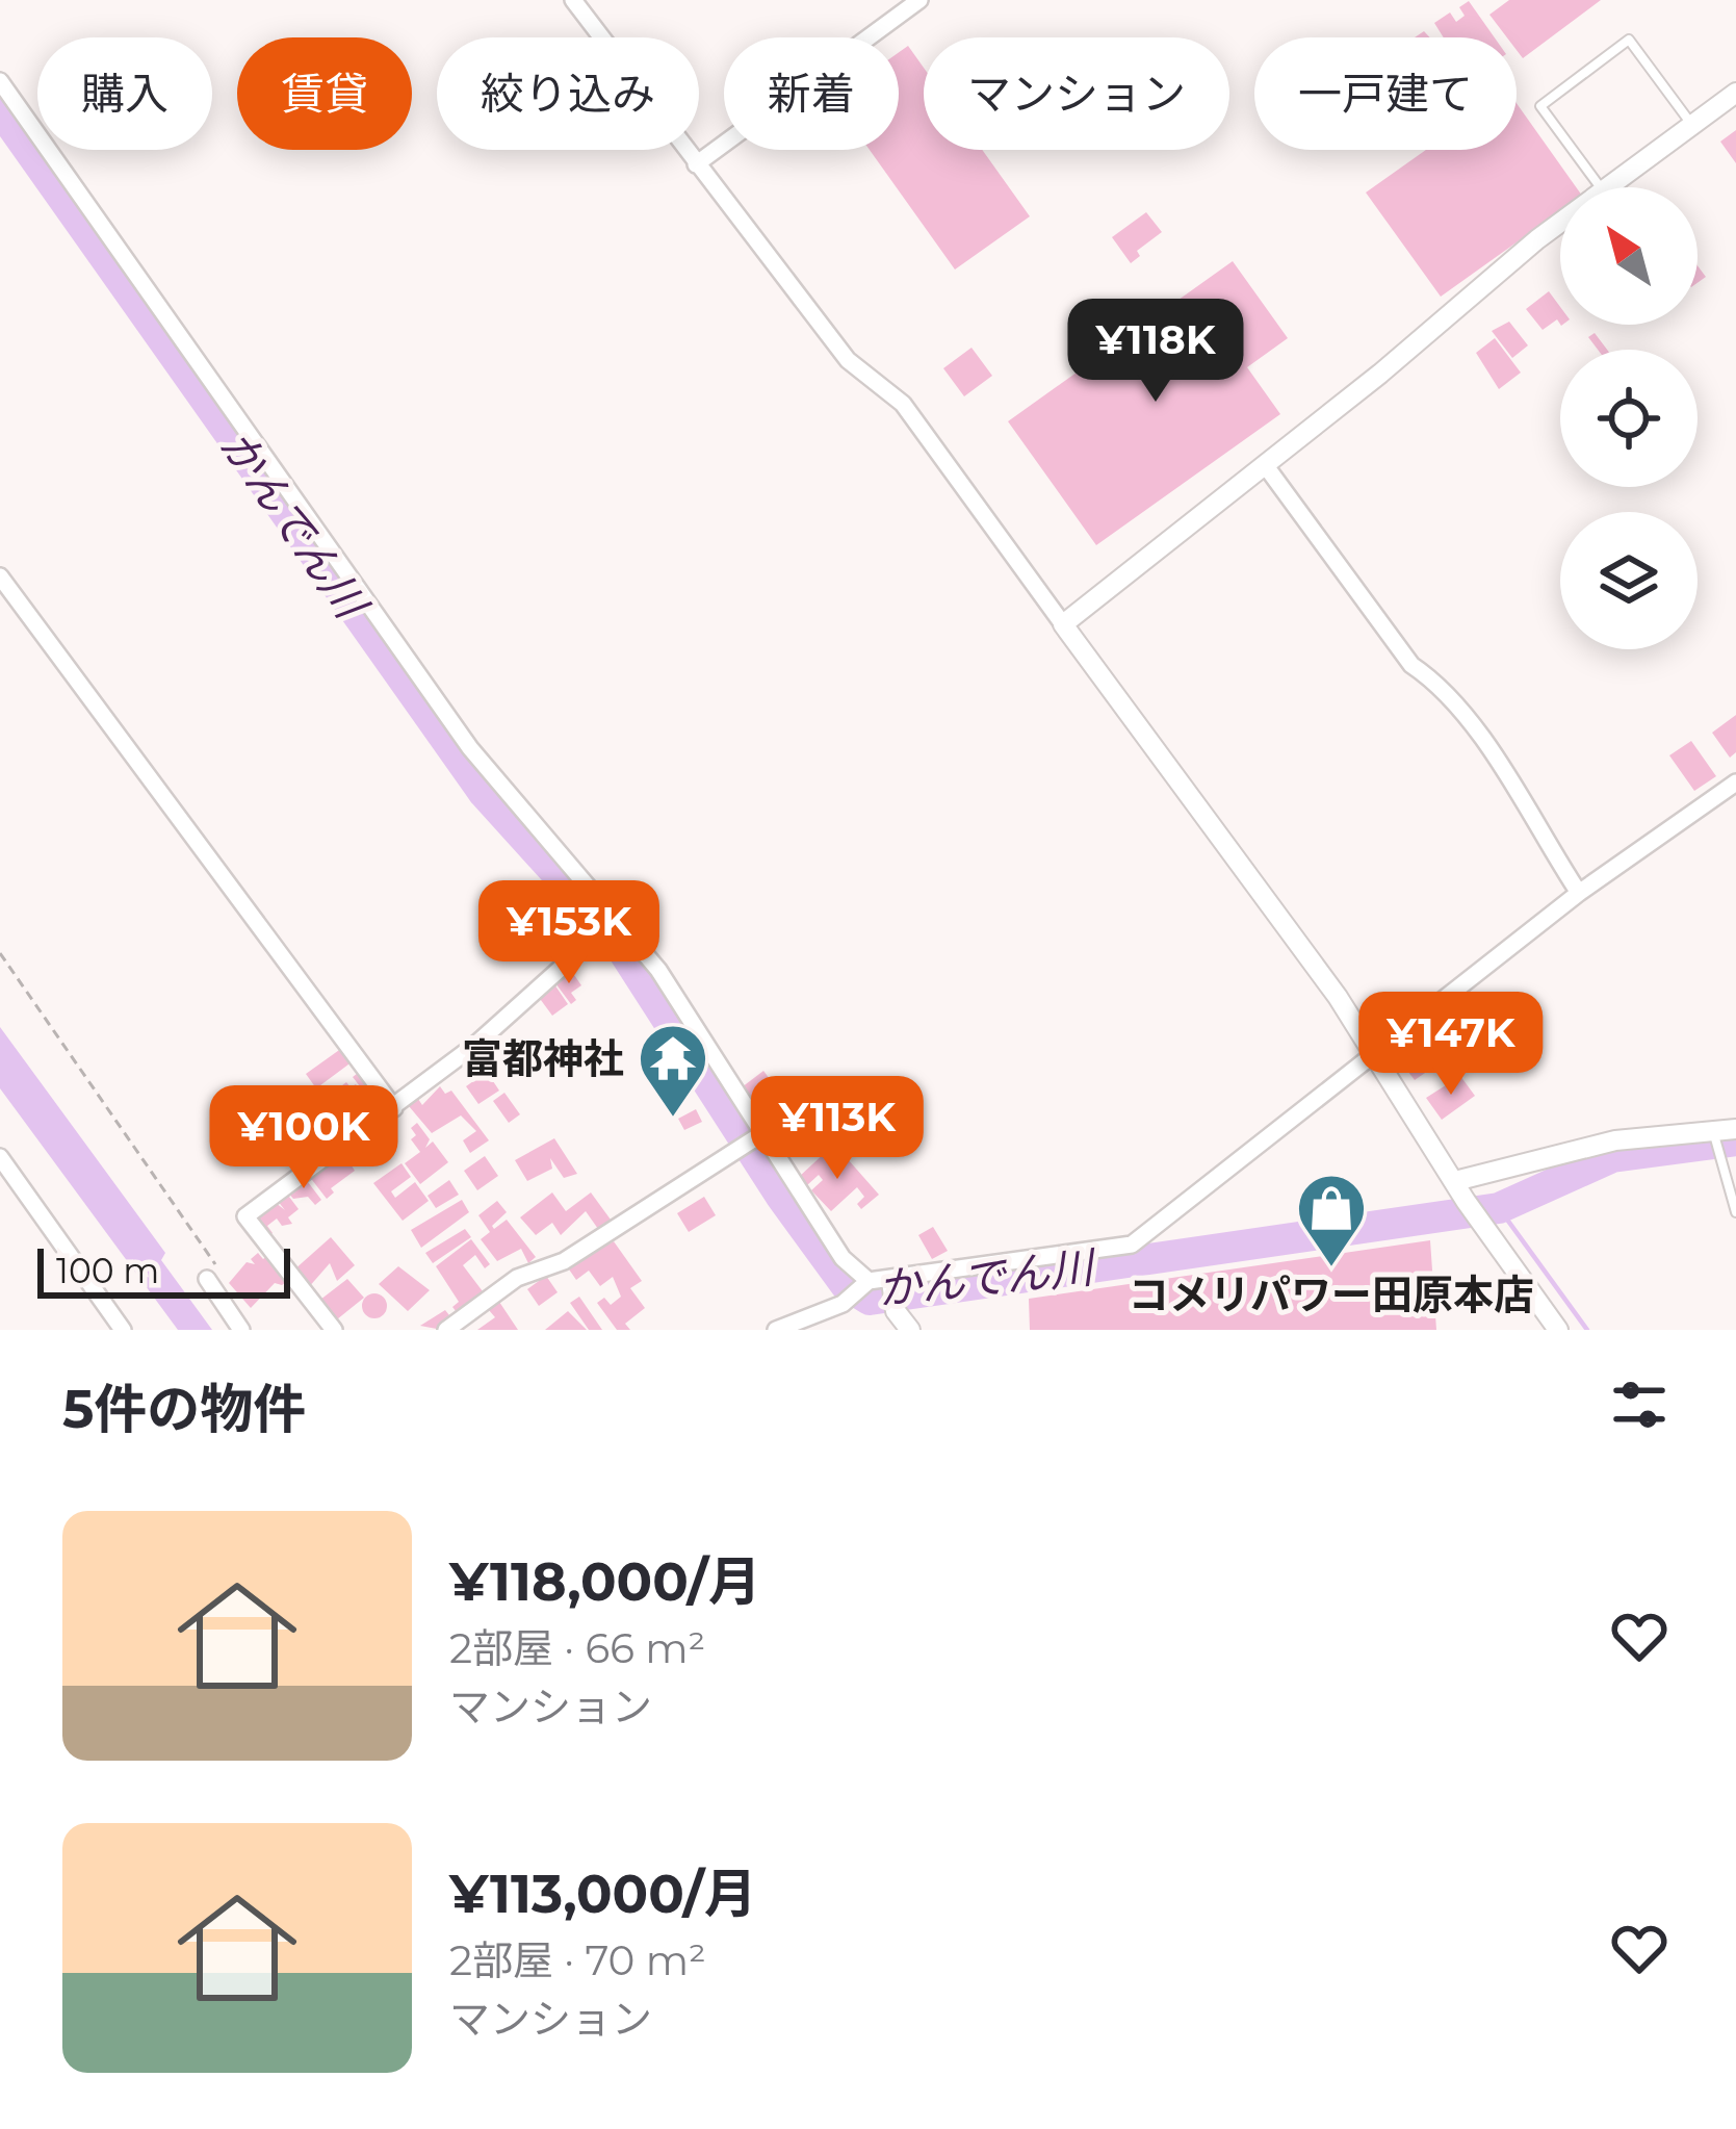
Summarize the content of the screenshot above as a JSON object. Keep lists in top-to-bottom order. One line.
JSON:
{"water":["かんでん川"],"places":{"temple":["富都神社"],"shop":["コメリパワー田原本店"]},"scale_bar":"100 m","north":"top left","page":{"chip":["購入","賃貸","絞り込み","新着","マンション","一戸建て"],"price":["¥118K","¥153K","¥147K","¥113K","¥100K"],"scale":"100 m","heading":"5件の物件","list":[{"name":"¥118,000/月","note":"2部屋 · 66 m² · マンション"},{"name":"¥113,000/月","note":"2部屋 · 70 m² · マンション"}]}}
